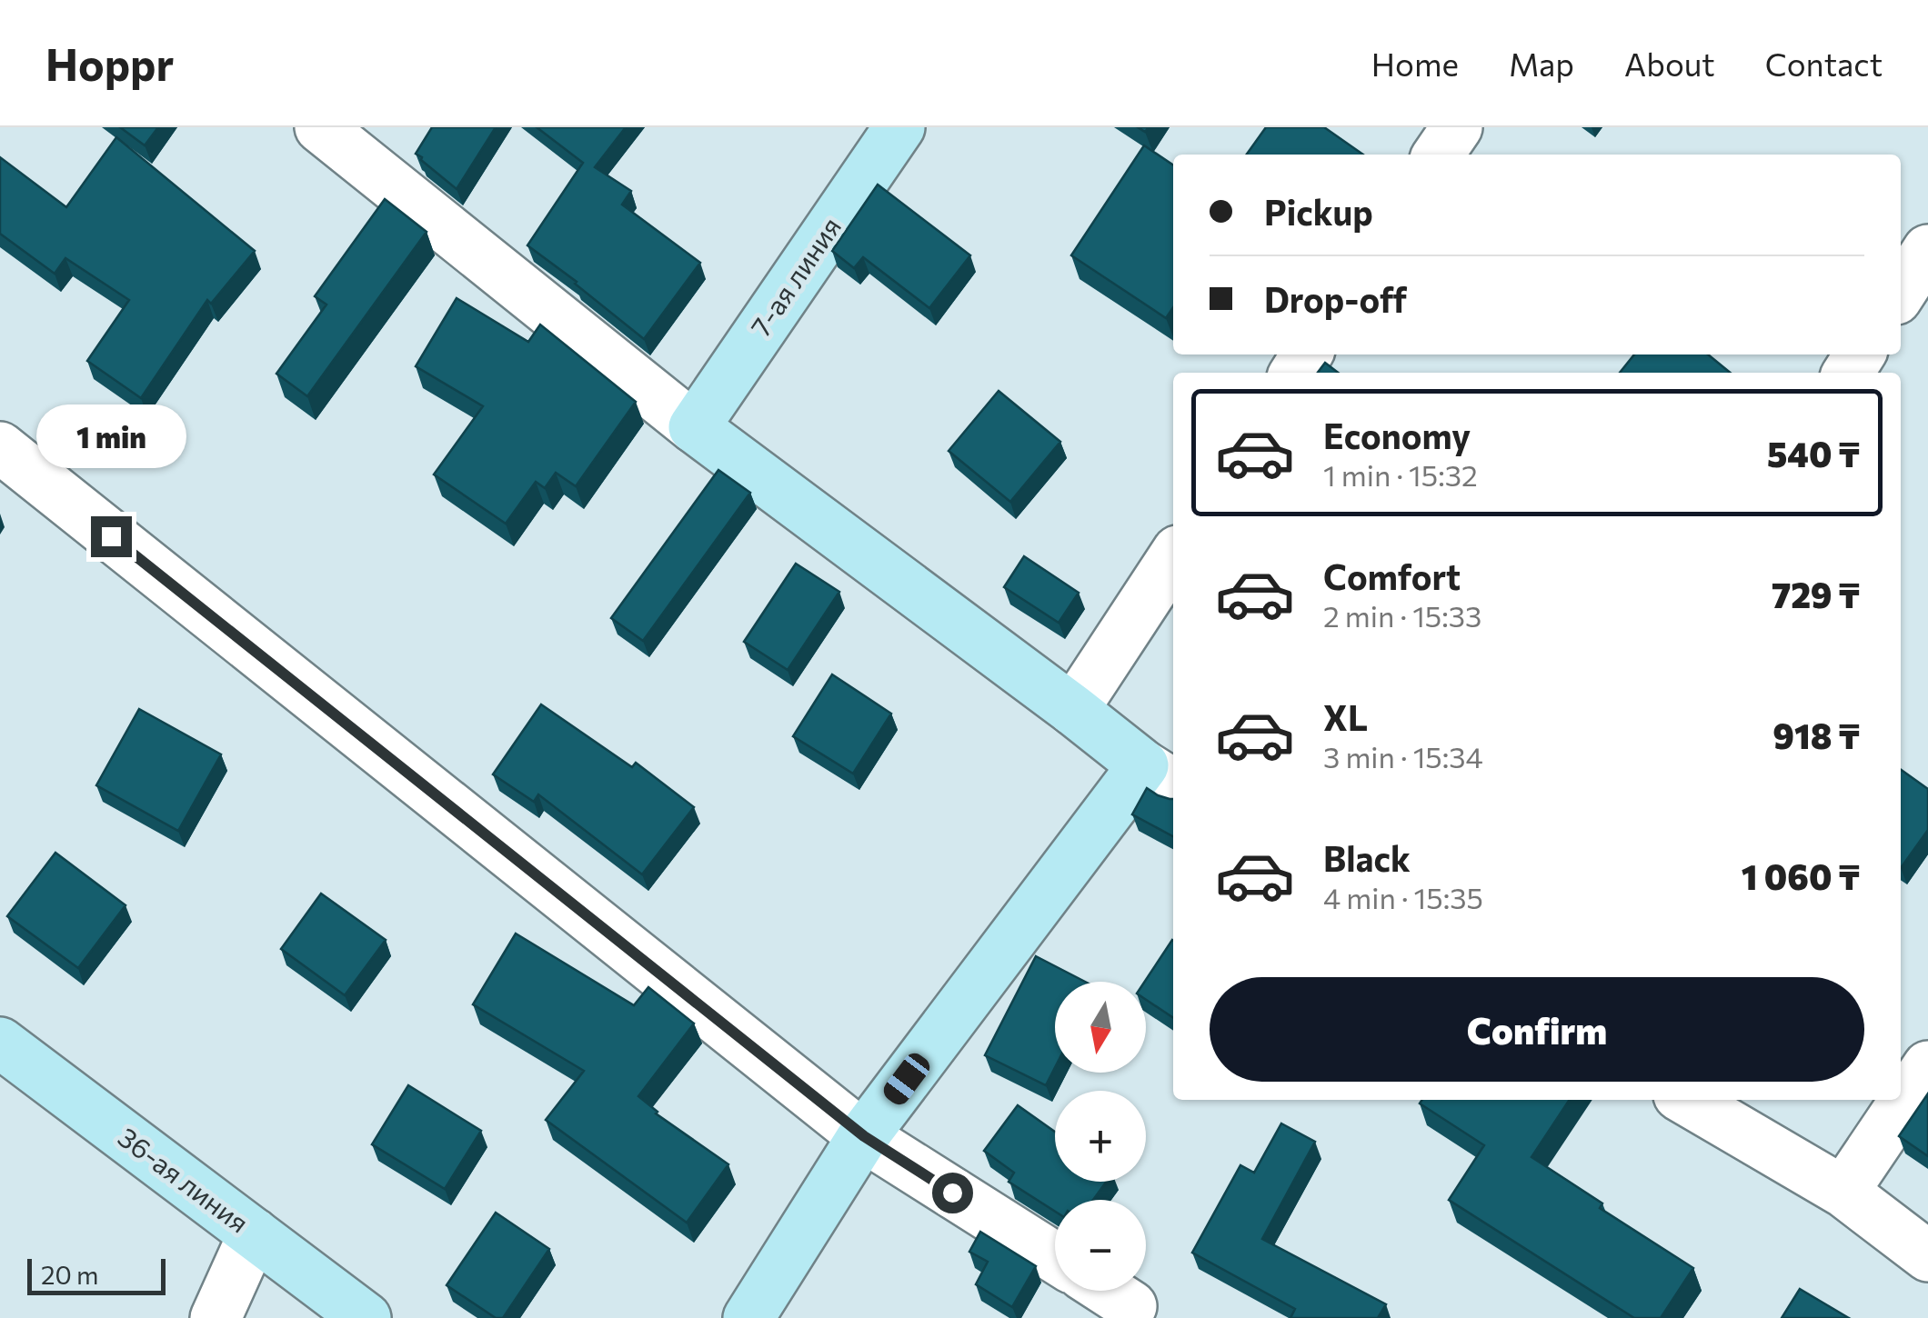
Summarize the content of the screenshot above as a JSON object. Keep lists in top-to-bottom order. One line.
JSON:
{"streets":{"street":["7-ая линия","36-ая линия"]},"scale_bar":"20 m","north":"bottom","page":{"header":"Hoppr","nav":["Home","Map","About","Contact"],"banner":["Pickup","Drop-off"],"list":[{"name":"Economy","note":"1 min · 15:32","value":"540 ₸"},{"name":"Comfort","note":"2 min · 15:33","value":"729 ₸"},{"name":"XL","note":"3 min · 15:34","value":"918 ₸"},{"name":"Black","note":"4 min · 15:35","value":"1 060 ₸"}],"bubble":"1 min","buttons":"Confirm","map_buttons":["+","−"],"scale":"20 m"}}
